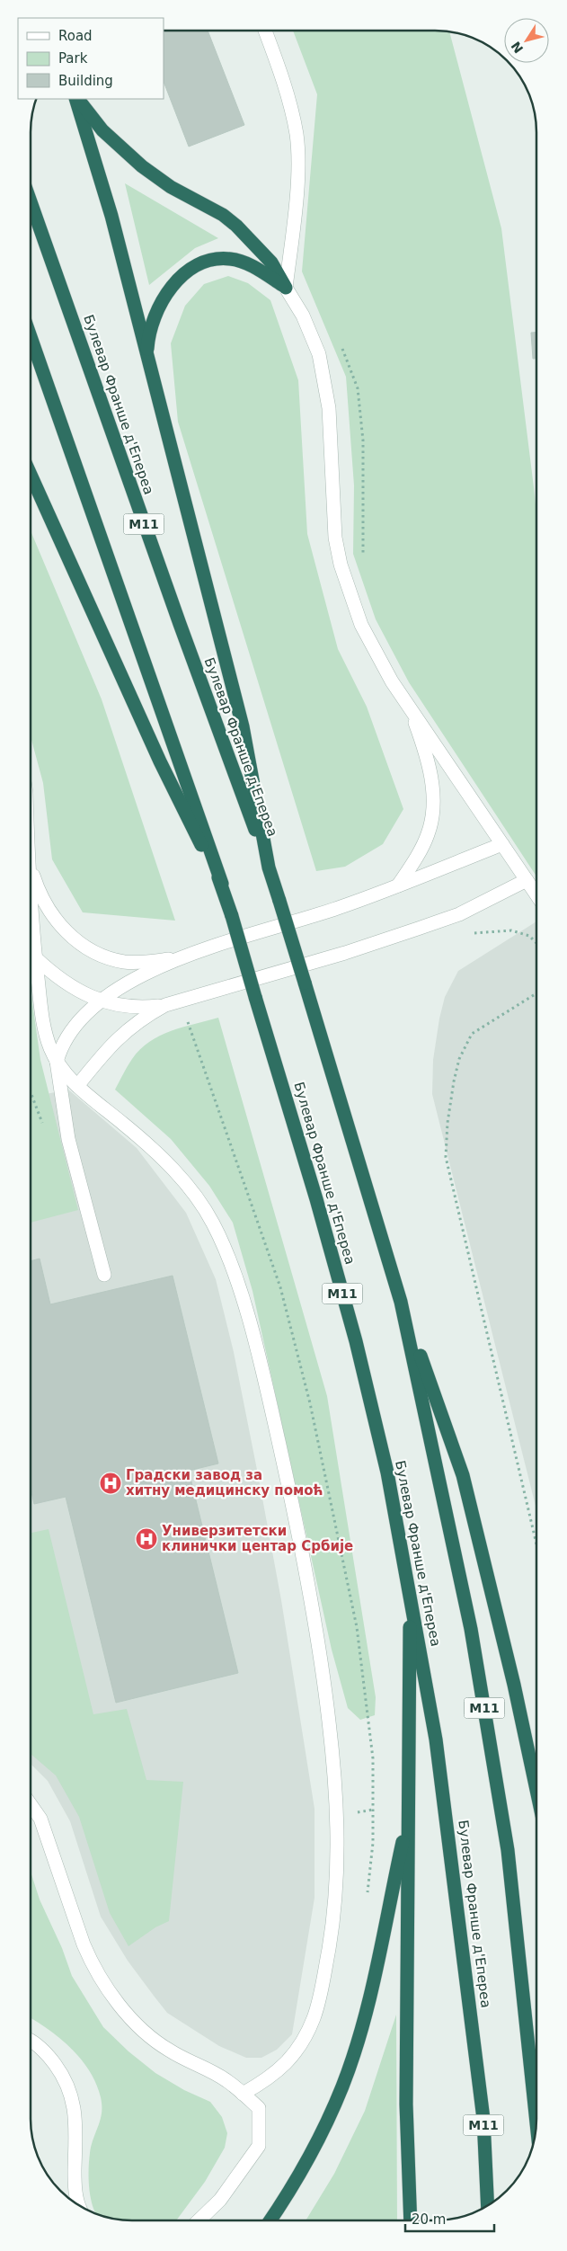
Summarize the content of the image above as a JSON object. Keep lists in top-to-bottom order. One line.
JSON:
{"streets":{"highway":["Булевар Франше д'Епереа","M11"]},"crossings":[["Булевар Франше д'Епереа","M11"]],"places":{"hospital":["Градски завод за хитну медицинску помоћ","Универзитетски клинички центар Србије"]},"legend":["Road","Park","Building"],"scale_bar":"20 m","north":"bottom left"}
